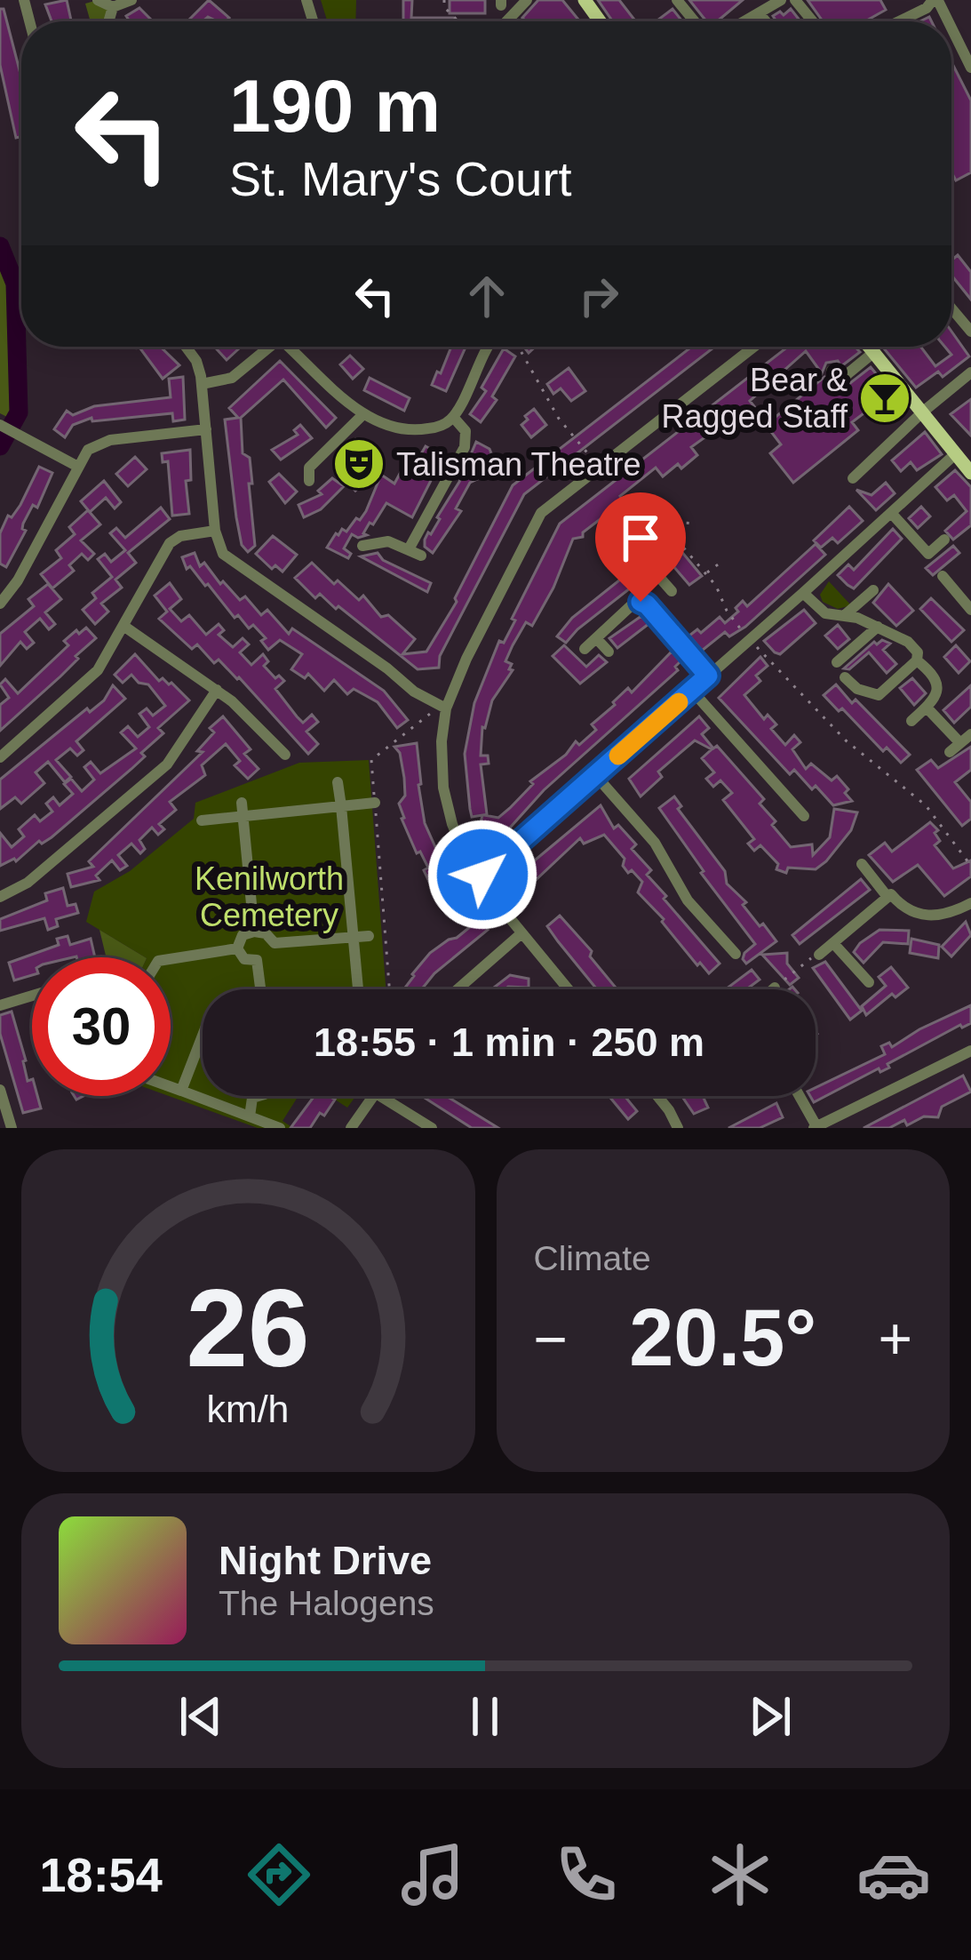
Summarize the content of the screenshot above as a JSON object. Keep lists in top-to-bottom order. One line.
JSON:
{"parks":["Kenilworth Cemetery"],"places":{"bar":["Bear & Ragged Staff"],"theatre":["Talisman Theatre"]},"page":{"turn":["190 m","St. Mary's Court"],"limit":"30","trip":"18:55 · 1 min · 250 m","tile":"Climate","heat":["−","20.5°","+"],"song":["Night Drive","The Halogens"],"tabs":"18:54","gauge":["26","km/h"]}}
